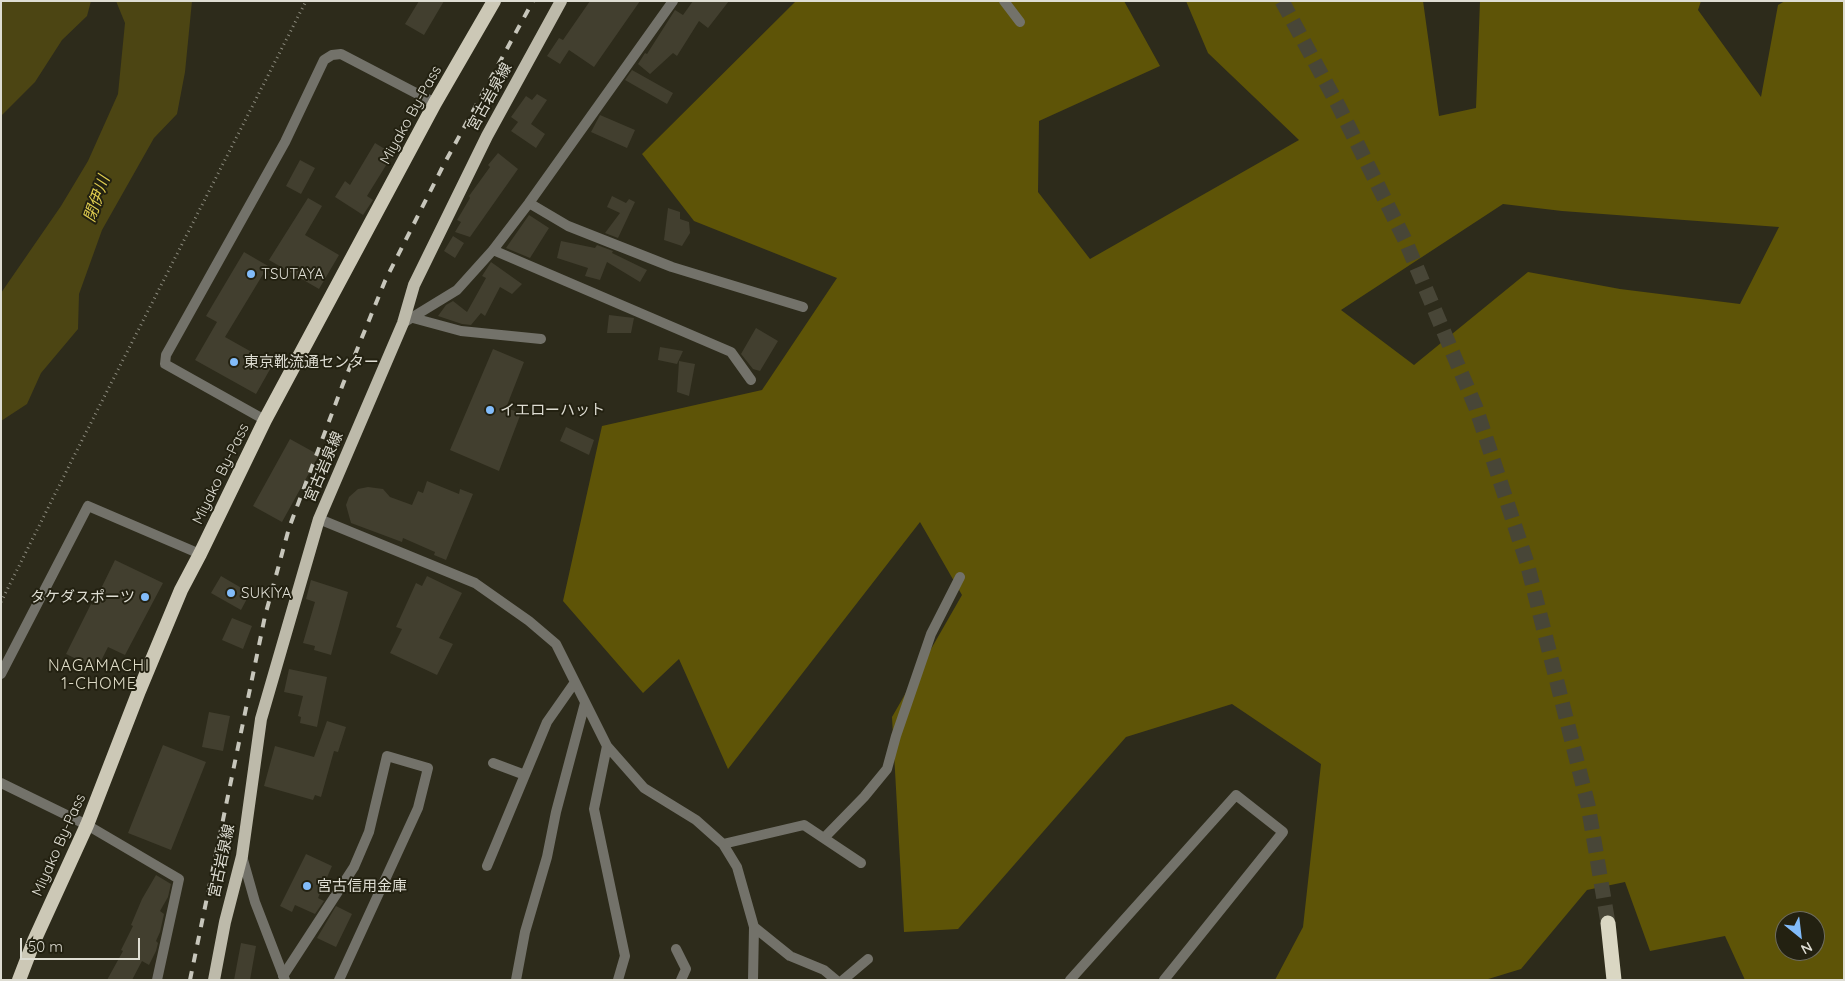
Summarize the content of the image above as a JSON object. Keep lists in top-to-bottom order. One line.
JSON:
{"streets":{"highway":["Miyako By-Pass"],"main road":["宮古岩泉線"]},"districts":["NAGAMACHI 1-CHOME"],"water":["閉伊川"],"places":["TSUTAYA","東京靴流通センター","イエローハット","SUKIYA","タケダスポーツ","宮古信用金庫"],"scale_bar":"50 m","north":"bottom right"}
